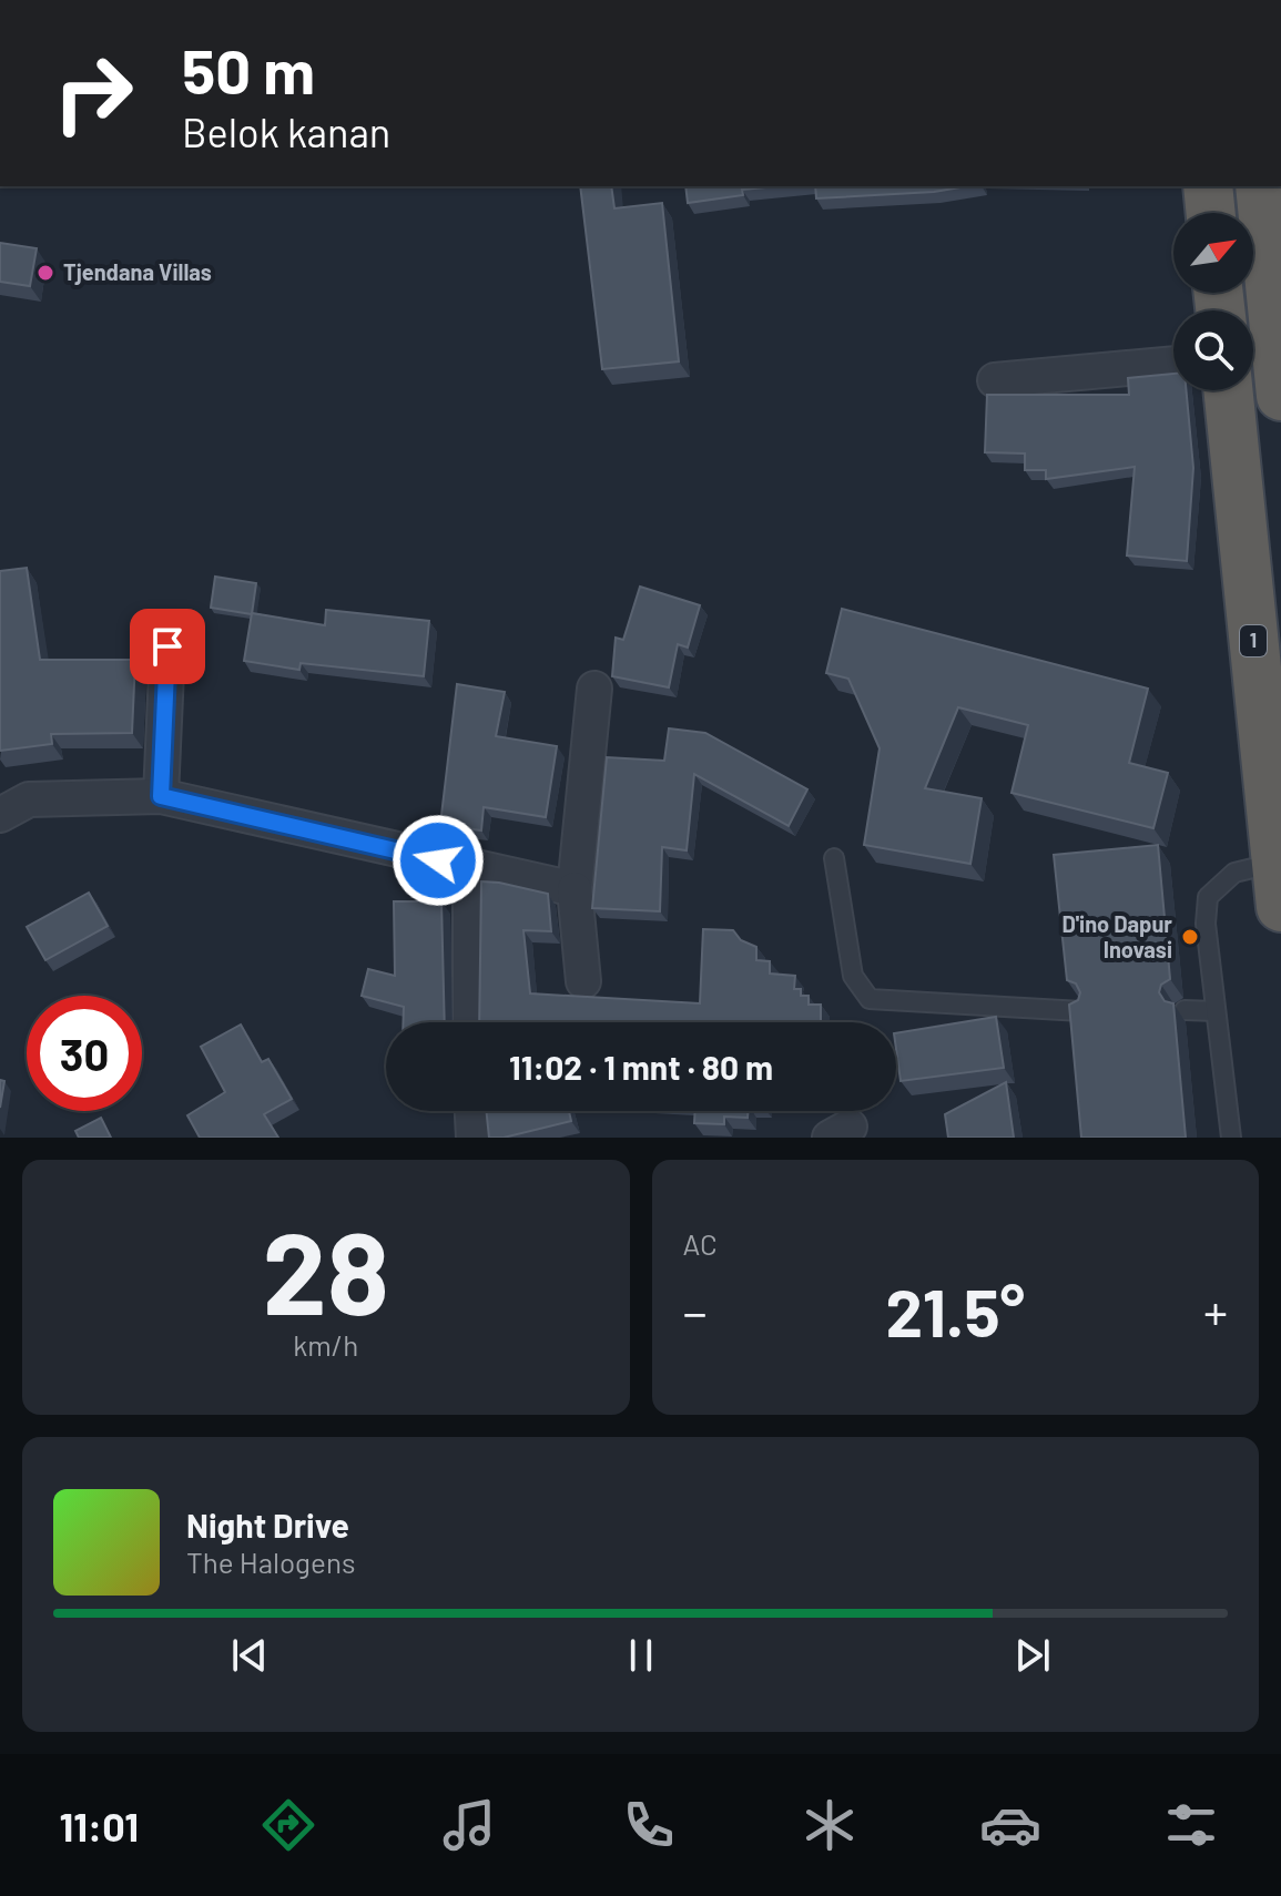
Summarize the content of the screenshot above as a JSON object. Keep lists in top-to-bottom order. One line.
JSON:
{"streets":{"highway":["1"]},"places":["Tjendana Villas","D'ino Dapur Inovasi"],"north":"top right","page":{"turn":["50 m","Belok kanan"],"limit":"30","trip":"11:02 · 1 mnt · 80 m","tile":[["28","km/h"],"AC"],"heat":["−","21.5°","+"],"song":["Night Drive","The Halogens"],"tabs":"11:01"}}
